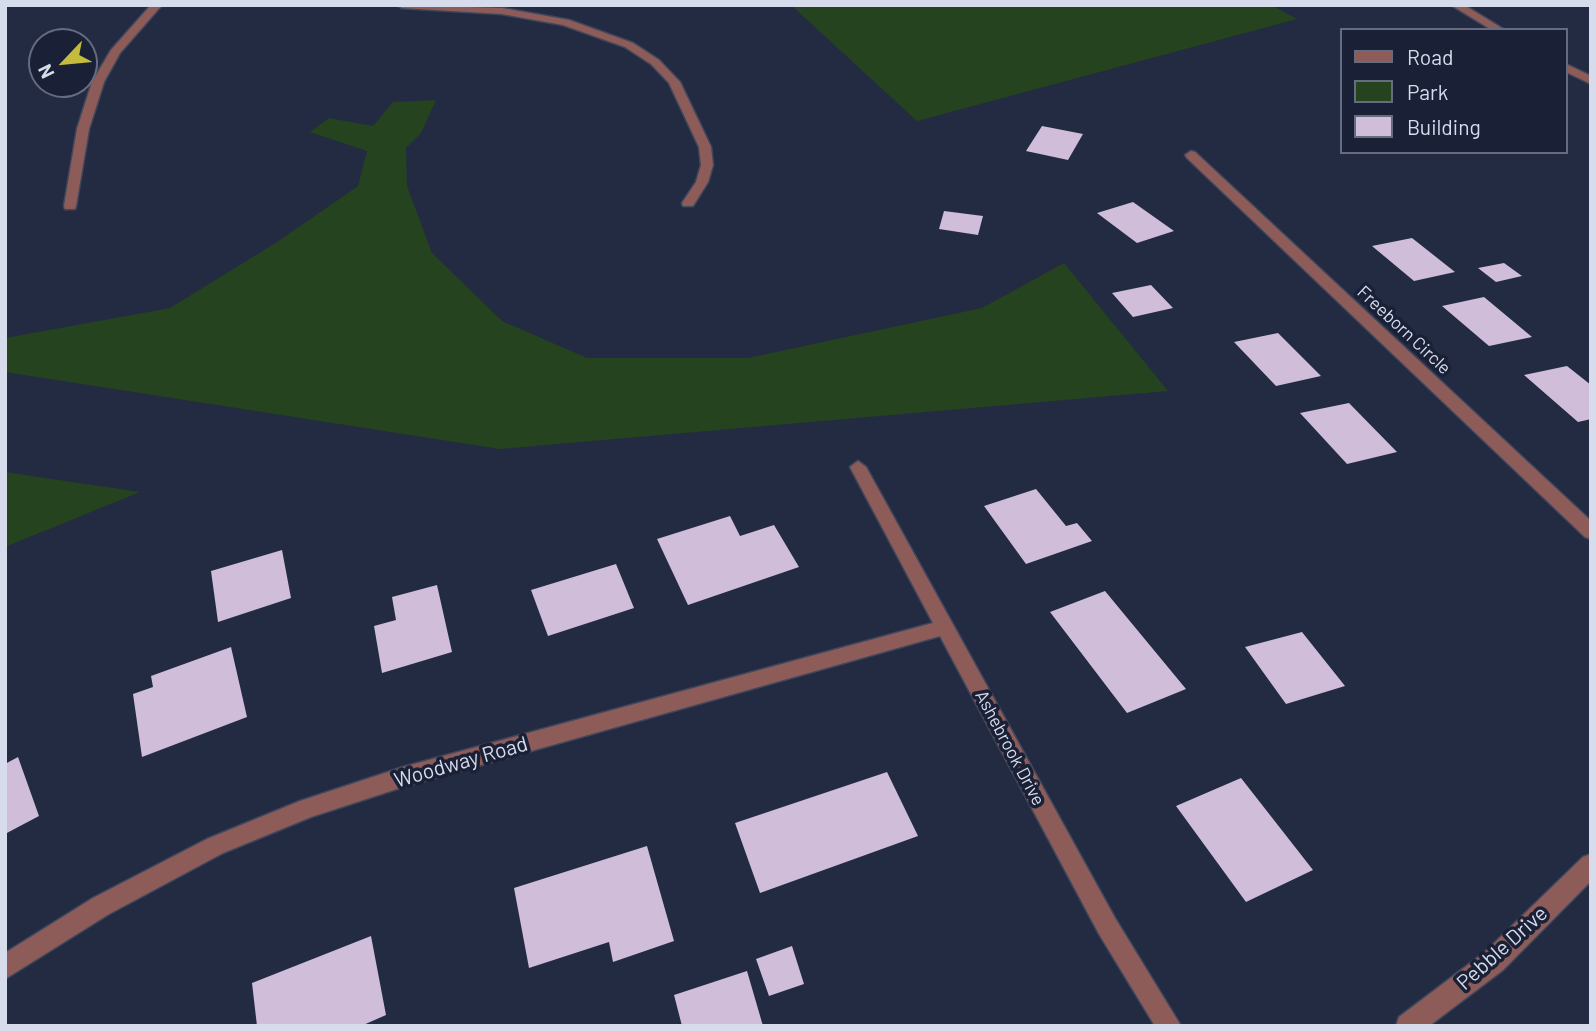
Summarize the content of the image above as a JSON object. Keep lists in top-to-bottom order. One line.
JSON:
{"streets":{"street":["Freeborn Circle","Ashebrook Drive","Woodway Road","Pebble Drive"]},"crossings":[["Ashebrook Drive","Woodway Road"]],"legend":["Road","Park","Building"],"north":"bottom left"}
